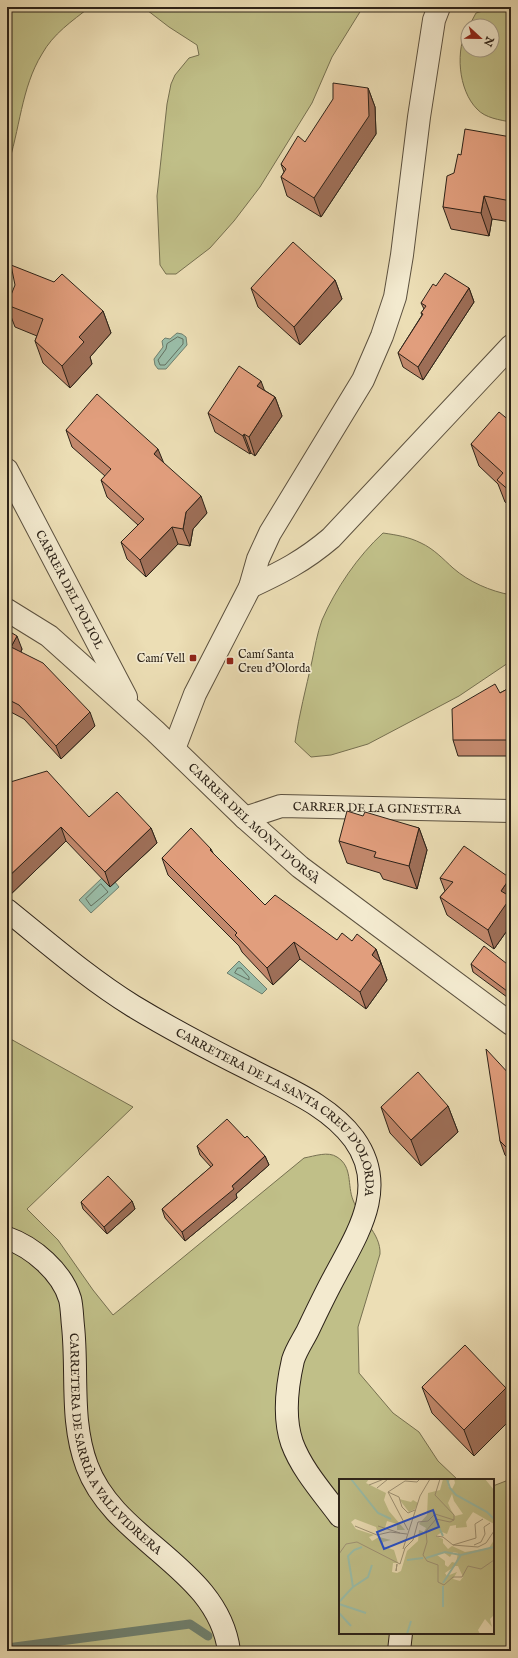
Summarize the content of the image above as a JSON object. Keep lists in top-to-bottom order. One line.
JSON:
{"streets":{"street":["CARRER DEL POLIOL","CARRER DE LA GINESTERA","CARRER DEL MONT D'ORSÀ","CARRETERA DE LA SANTA CREU D'OLORDA","CARRETERA DE SARRIÀ A VALLVIDRERA"]},"crossings":[["CARRER DEL POLIOL","CARRER DEL MONT D'ORSÀ"],["CARRER DE LA GINESTERA","CARRER DEL MONT D'ORSÀ"]],"places":{"transit":["Camí Vell","Camí Santa Creu d'Olorda"]},"north":"right"}
